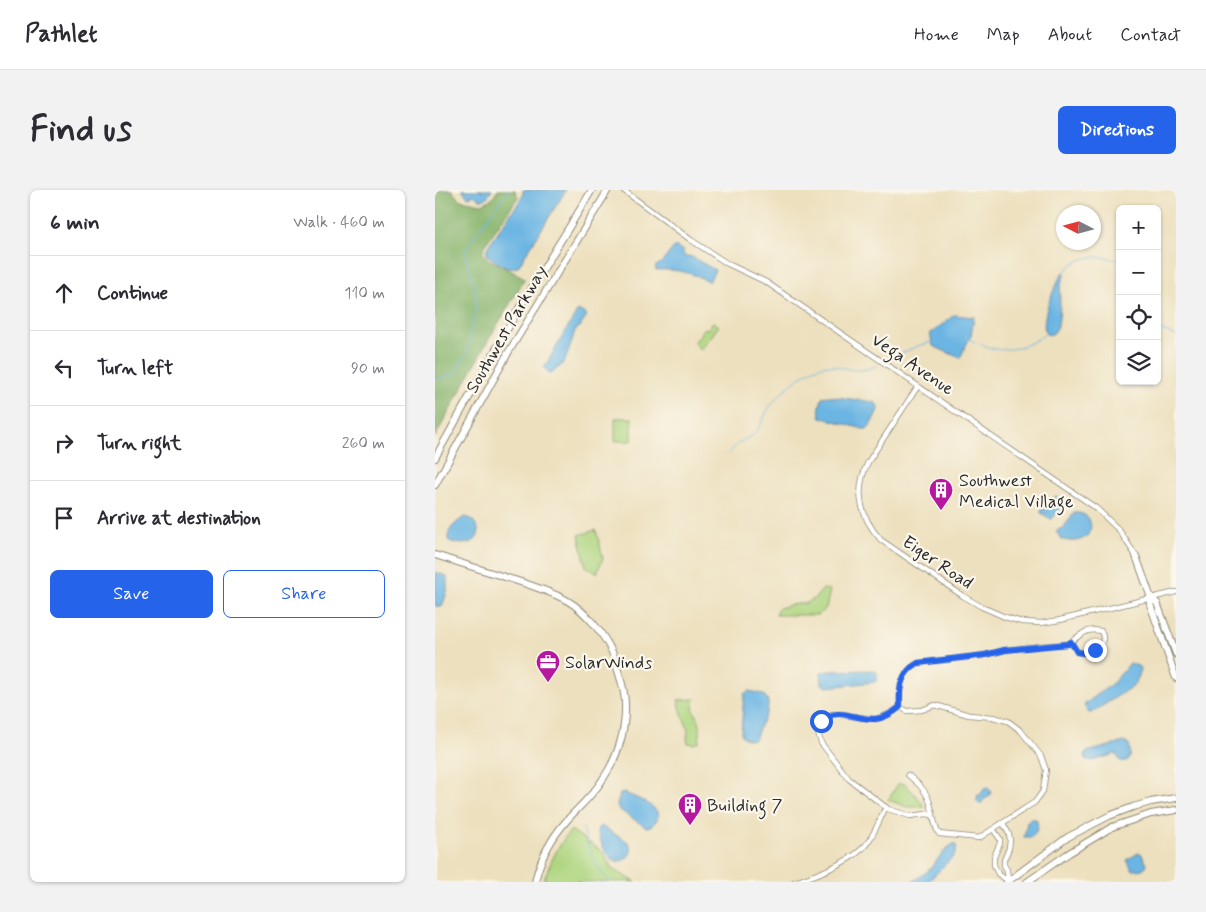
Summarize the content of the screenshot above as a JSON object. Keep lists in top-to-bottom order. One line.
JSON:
{"streets":{"main road":["Southwest Parkway","Vega Avenue"],"street":["Eiger Road"]},"crossings":[["Vega Avenue","Eiger Road"]],"places":{"building":["Southwest Medical Village","Building 7"],"office":["SolarWinds"]},"north":"left","page":{"header":"Pathlet","nav":["Home","Map","About","Contact"],"buttons":["Directions",["Save","Share"]],"title":"Find us","heading":["6 min","Walk · 460 m"],"map_buttons":["+","−"],"list":[["Continue","110 m"],["Turn left","90 m"],["Turn right","260 m"],"Arrive at destination"]}}
